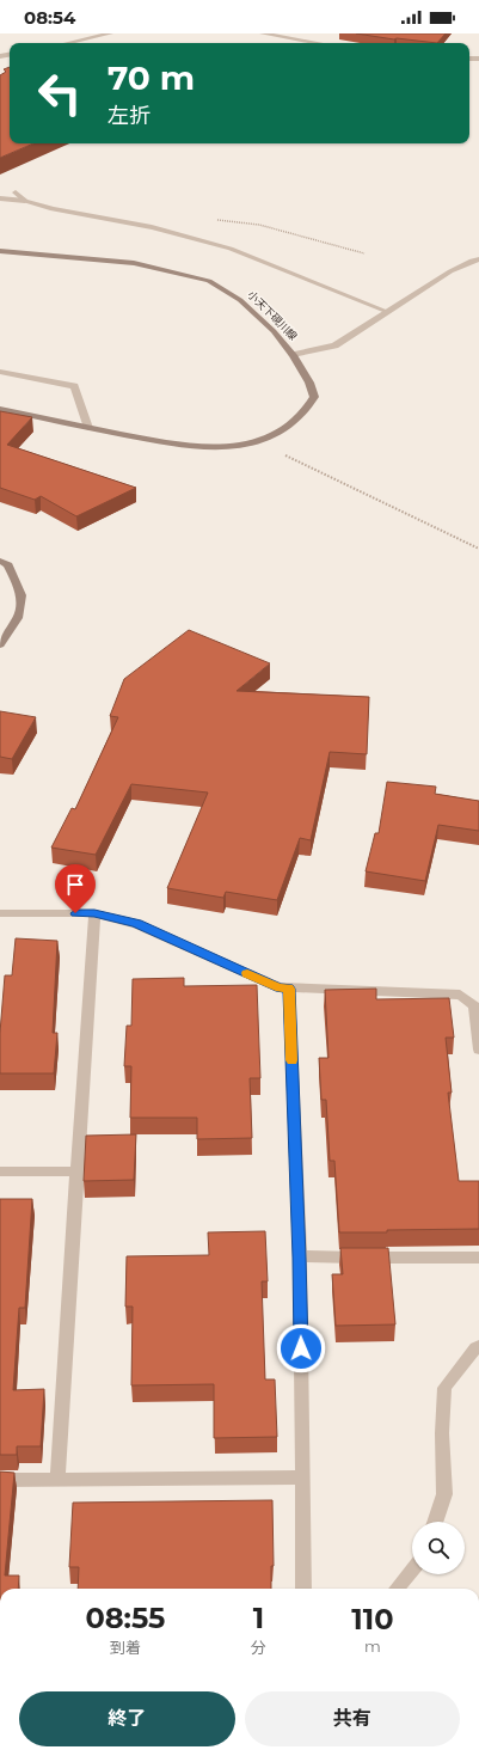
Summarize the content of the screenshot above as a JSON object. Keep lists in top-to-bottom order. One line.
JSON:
{"streets":{"main road":["小天下硯川線"]},"page":{"status":"08:54","turn":["70 m","左折"],"eta":["08:55","到着","1","分","110","m"],"buttons":["終了","共有"]}}
